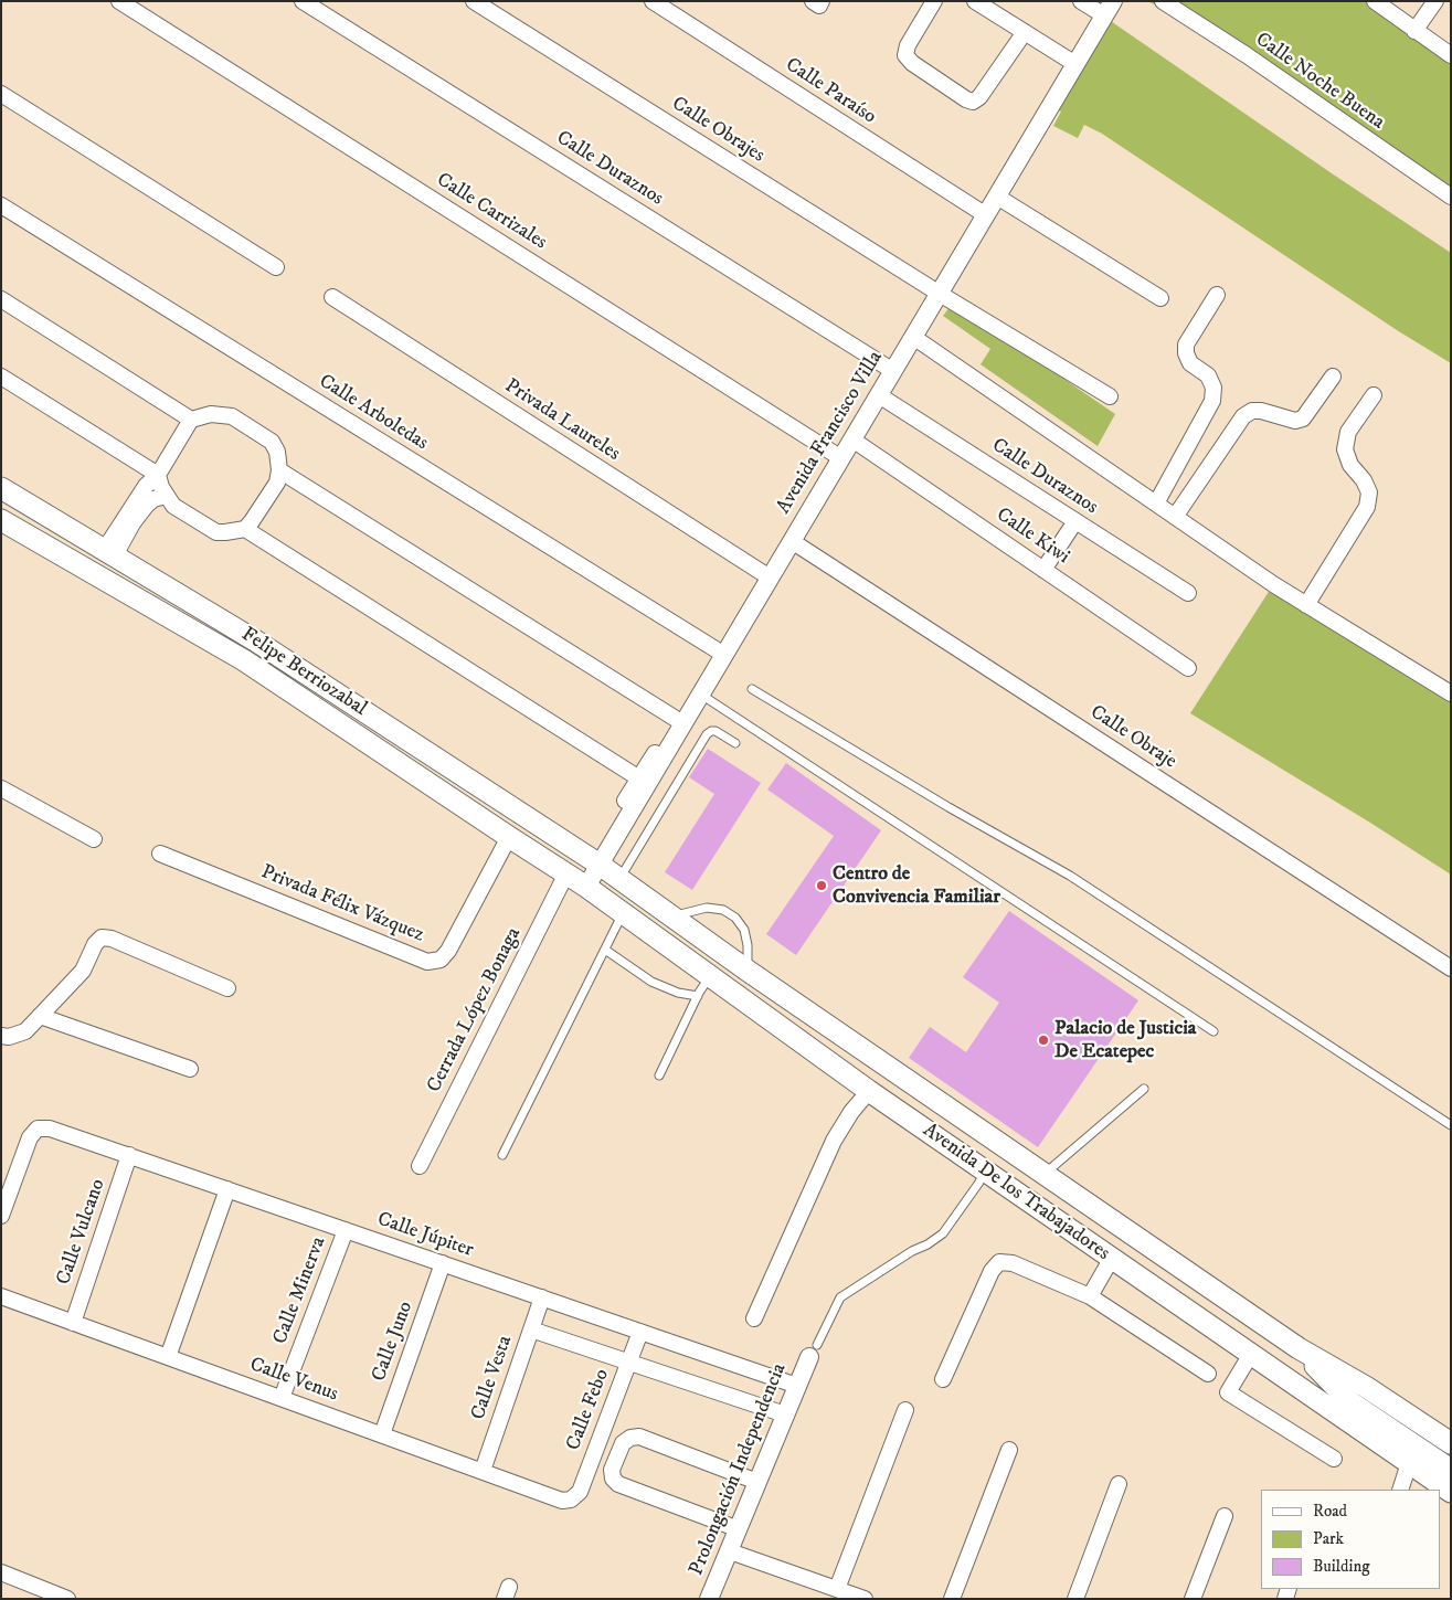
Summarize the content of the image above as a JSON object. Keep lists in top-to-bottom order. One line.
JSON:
{"streets":{"main road":["Felipe Berriozabal","Avenida De los Trabajadores"],"street":["Calle Noche Buena","Calle Paraíso","Calle Obrajes","Calle Duraznos","Calle Carrizales","Calle Arboledas","Privada Laureles","Avenida Francisco Villa","Calle Kiwi","Calle Obraje","Privada Félix Vázquez","Cerrada López Bonaga","Calle Vulcano","Calle Júpiter","Calle Minerva","Calle Juno","Calle Vesta","Calle Venus","Calle Febo","Prolongación Independencia"]},"crossings":[["Calle Paraíso","Avenida Francisco Villa"],["Calle Obrajes","Avenida Francisco Villa"],["Calle Duraznos","Avenida Francisco Villa"],["Calle Carrizales","Avenida Francisco Villa"],["Calle Arboledas","Avenida Francisco Villa"],["Privada Laureles","Avenida Francisco Villa"],["Avenida Francisco Villa","Calle Kiwi"],["Avenida Francisco Villa","Felipe Berriozabal"],["Avenida Francisco Villa","Calle Obraje"],["Avenida Francisco Villa","Avenida De los Trabajadores"],["Felipe Berriozabal","Privada Félix Vázquez"],["Felipe Berriozabal","Cerrada López Bonaga"],["Felipe Berriozabal","Avenida De los Trabajadores"],["Calle Vulcano","Calle Júpiter"],["Calle Vulcano","Calle Venus"],["Calle Júpiter","Calle Minerva"],["Calle Júpiter","Calle Juno"],["Calle Júpiter","Calle Vesta"],["Calle Júpiter","Calle Febo"],["Calle Júpiter","Prolongación Independencia"],["Calle Minerva","Calle Venus"],["Calle Juno","Calle Venus"],["Calle Vesta","Calle Venus"],["Calle Venus","Calle Febo"]],"places":["Centro de Convivencia Familiar","Palacio de Justicia De Ecatepec"],"legend":["Road","Park","Building"]}
